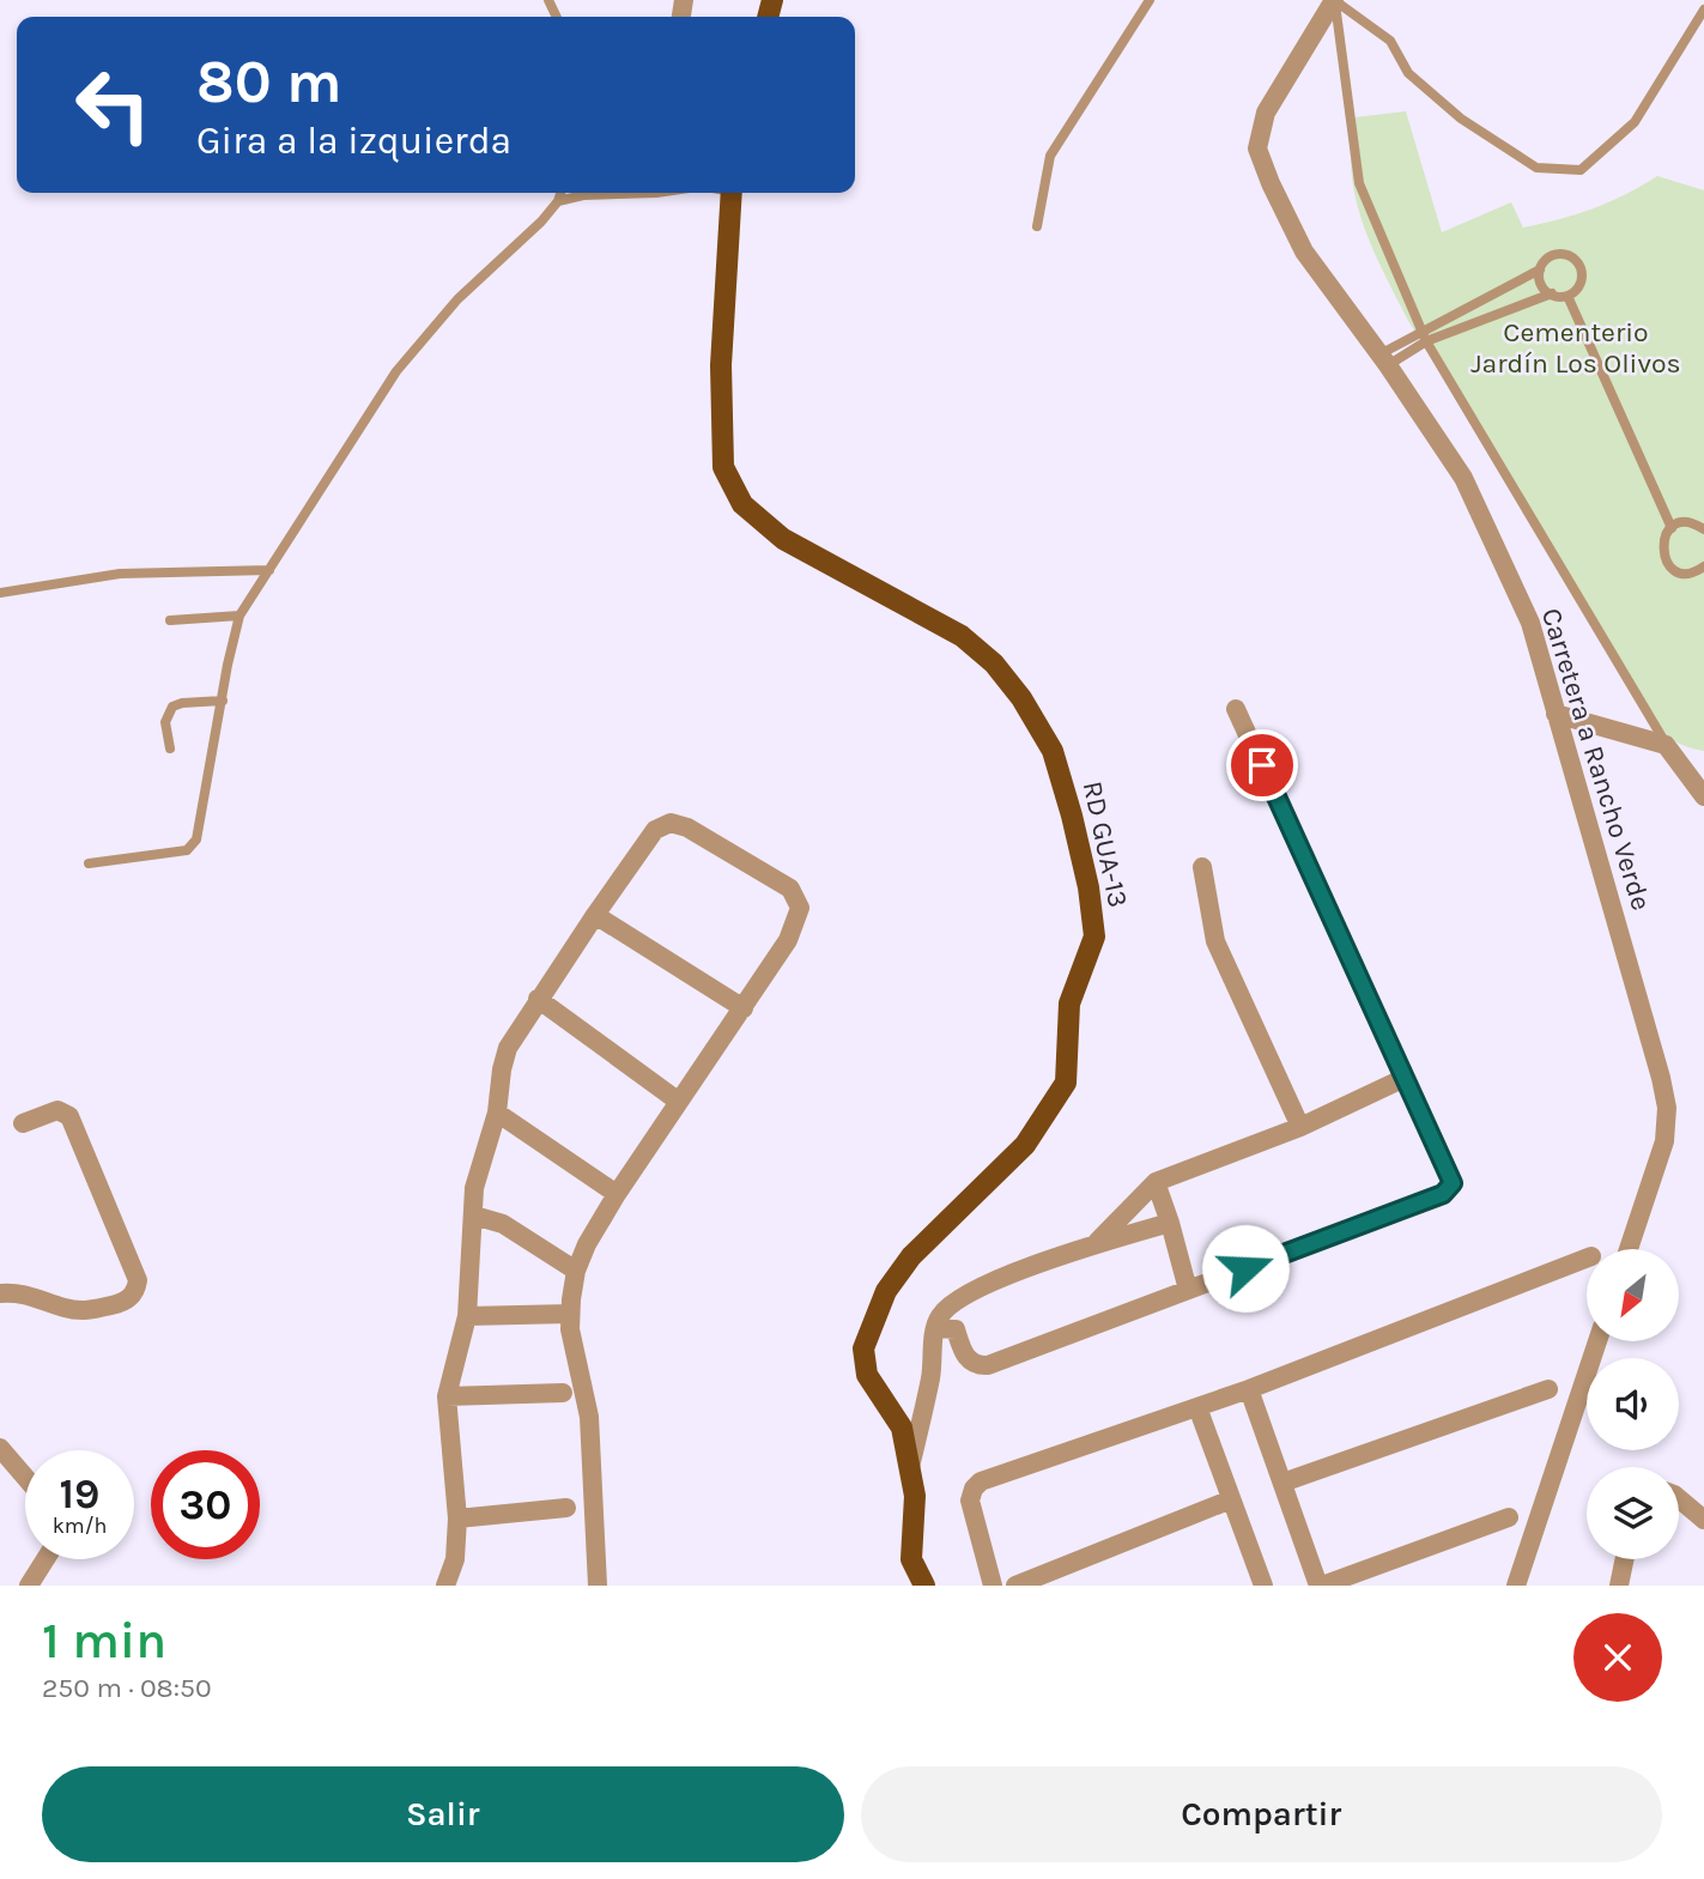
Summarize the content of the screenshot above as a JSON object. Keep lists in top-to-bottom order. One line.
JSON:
{"streets":{"main road":["RD GUA-13"],"street":["Carretera a Rancho Verde"]},"parks":["Cementerio Jardín Los Olivos"],"north":"bottom left","page":{"turn":["80 m","Gira a la izquierda"],"speed":"19 km/h","limit":"30","heading":["1 min","250 m · 08:50"],"buttons":["Salir","Compartir"]}}
